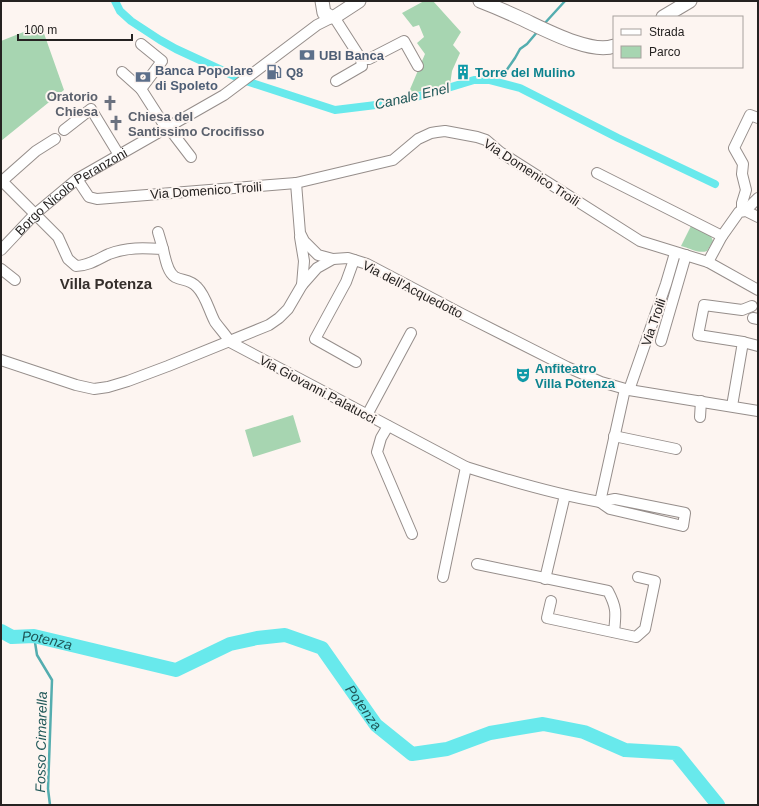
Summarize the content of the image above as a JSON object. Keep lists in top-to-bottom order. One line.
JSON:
{"streets":{"street":["Via Domenico Troili","Borgo Nicolò Peranzoni","Via dell'Acquedotto","Via Troili","Via Giovanni Palatucci"]},"crossings":[["Via Domenico Troili","Borgo Nicolò Peranzoni"],["Via Domenico Troili","Via Troili"],["Via dell'Acquedotto","Via Troili"],["Via Troili","Via Giovanni Palatucci"]],"districts":["Villa Potenza"],"water":["Canale Enel","Potenza","Fosso Cimarella"],"places":{"bank":["UBI Banca","Banca Popolare di Spoleto"],"fuel station":["Q8"],"building":["Torre del Mulino"],"church":["Oratorio Chiesa","Chiesa del Santissimo Crocifisso"],"theatre":["Anfiteatro Villa Potenza"]},"legend":["Strada","Parco"],"scale_bar":"100 m"}
